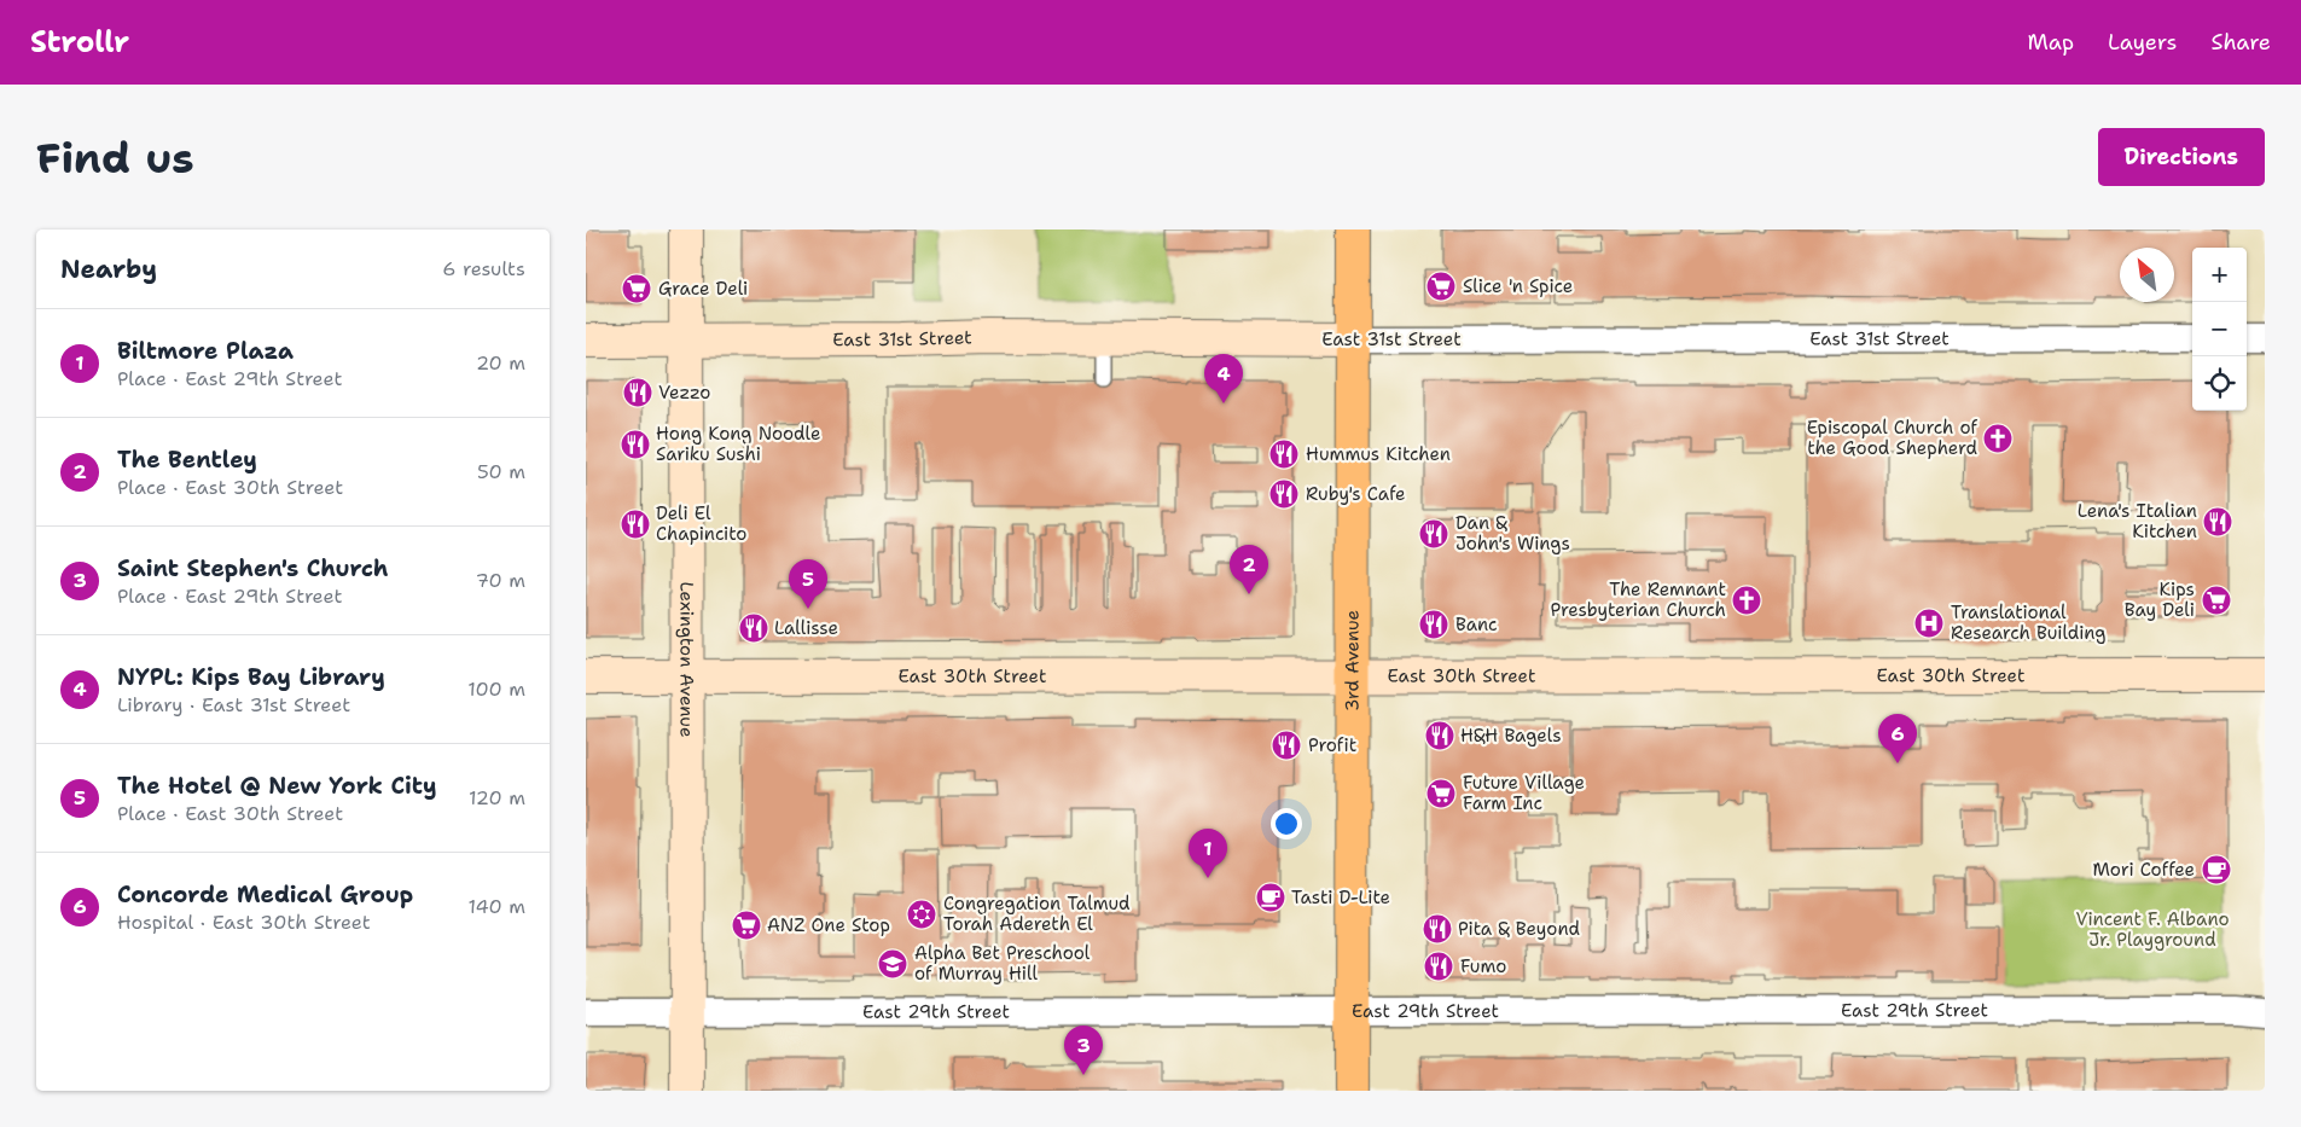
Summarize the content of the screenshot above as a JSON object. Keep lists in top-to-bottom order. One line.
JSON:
{"streets":{"main road":["3rd Avenue"],"street":["East 31st Street","Lexington Avenue","East 30th Street","East 29th Street"]},"crossings":[["East 31st Street","Lexington Avenue"],["East 31st Street","3rd Avenue"],["Lexington Avenue","East 30th Street"],["Lexington Avenue","East 29th Street"],["3rd Avenue","East 30th Street"],["3rd Avenue","East 29th Street"]],"parks":["Vincent F. Albano Jr. Playground"],"places":{"supermarket":["Slice 'n Spice","Grace Deli","Kips Bay Deli","Future Village Farm Inc","ANZ One Stop"],"restaurant":["Vezzo","Hong Kong Noodle Sariku Sushi","Hummus Kitchen","Ruby's Cafe","Lena's Italian Kitchen","Deli El Chapincito","Dan & John's Wings","Banc","Lallisse","H&H Bagels","Profit","Pita & Beyond","Fumo"],"church":["Episcopal Church of the Good Shepherd","The Remnant Presbyterian Church"],"hospital":["Translational Research Building"],"cafe":["Mori Coffee","Tasti D-Lite"],"synagogue":["Congregation Talmud Torah Adereth El"],"school or university":["Alpha Bet Preschool of Murray Hill"]},"north":"top left","page":{"header":"Strollr","nav":["Map","Layers","Share"],"buttons":"Directions","title":"Find us","heading":["Nearby","6 results"],"map_buttons":["+","−"],"list":[{"mark":"1","name":"Biltmore Plaza","note":"Place · East 29th Street","value":"20 m"},{"mark":"2","name":"The Bentley","note":"Place · East 30th Street","value":"50 m"},{"mark":"3","name":"Saint Stephen's Church","note":"Place · East 29th Street","value":"70 m"},{"mark":"4","name":"NYPL: Kips Bay Library","note":"Library · East 31st Street","value":"100 m"},{"mark":"5","name":"The Hotel @ New York City","note":"Place · East 30th Street","value":"120 m"},{"mark":"6","name":"Concorde Medical Group","note":"Hospital · East 30th Street","value":"140 m"}],"pins":["4","2","5","6","1","3"]}}
